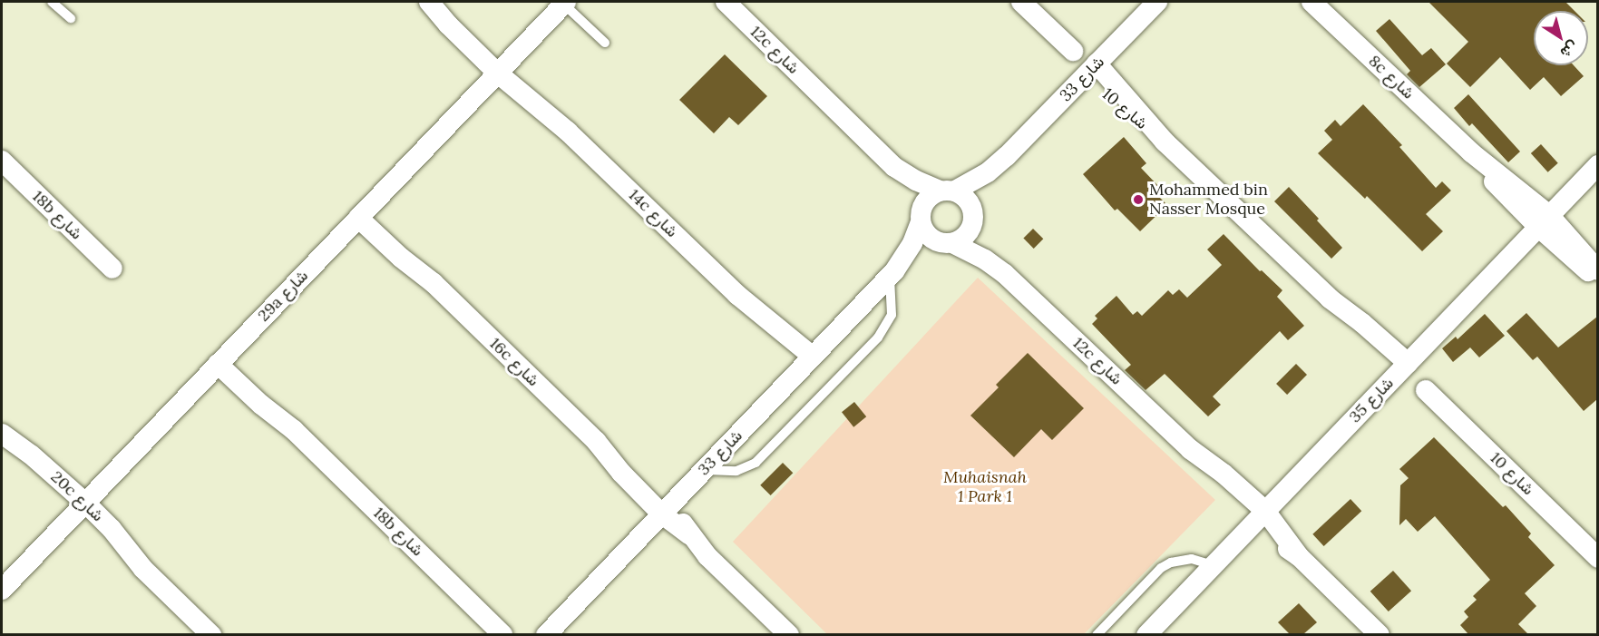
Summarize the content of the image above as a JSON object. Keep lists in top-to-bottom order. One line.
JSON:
{"streets":{"street":["12c شارع","8c شارع","شارع 33","شارع 10","14c شارع","18b شارع","29a شارع","16c شارع","شارع 35","20c شارع"]},"crossings":[["12c شارع","شارع 33"],["12c شارع","شارع 35"],["8c شارع","شارع 35"],["شارع 33","شارع 10"],["شارع 33","14c شارع"],["شارع 33","16c شارع"],["شارع 10","شارع 35"],["14c شارع","29a شارع"],["18b شارع","29a شارع"],["29a شارع","16c شارع"],["29a شارع","20c شارع"]],"parks":["Muhaisnah 1 Park 1"],"places":["Mohammed bin Nasser Mosque"],"north":"bottom right"}
